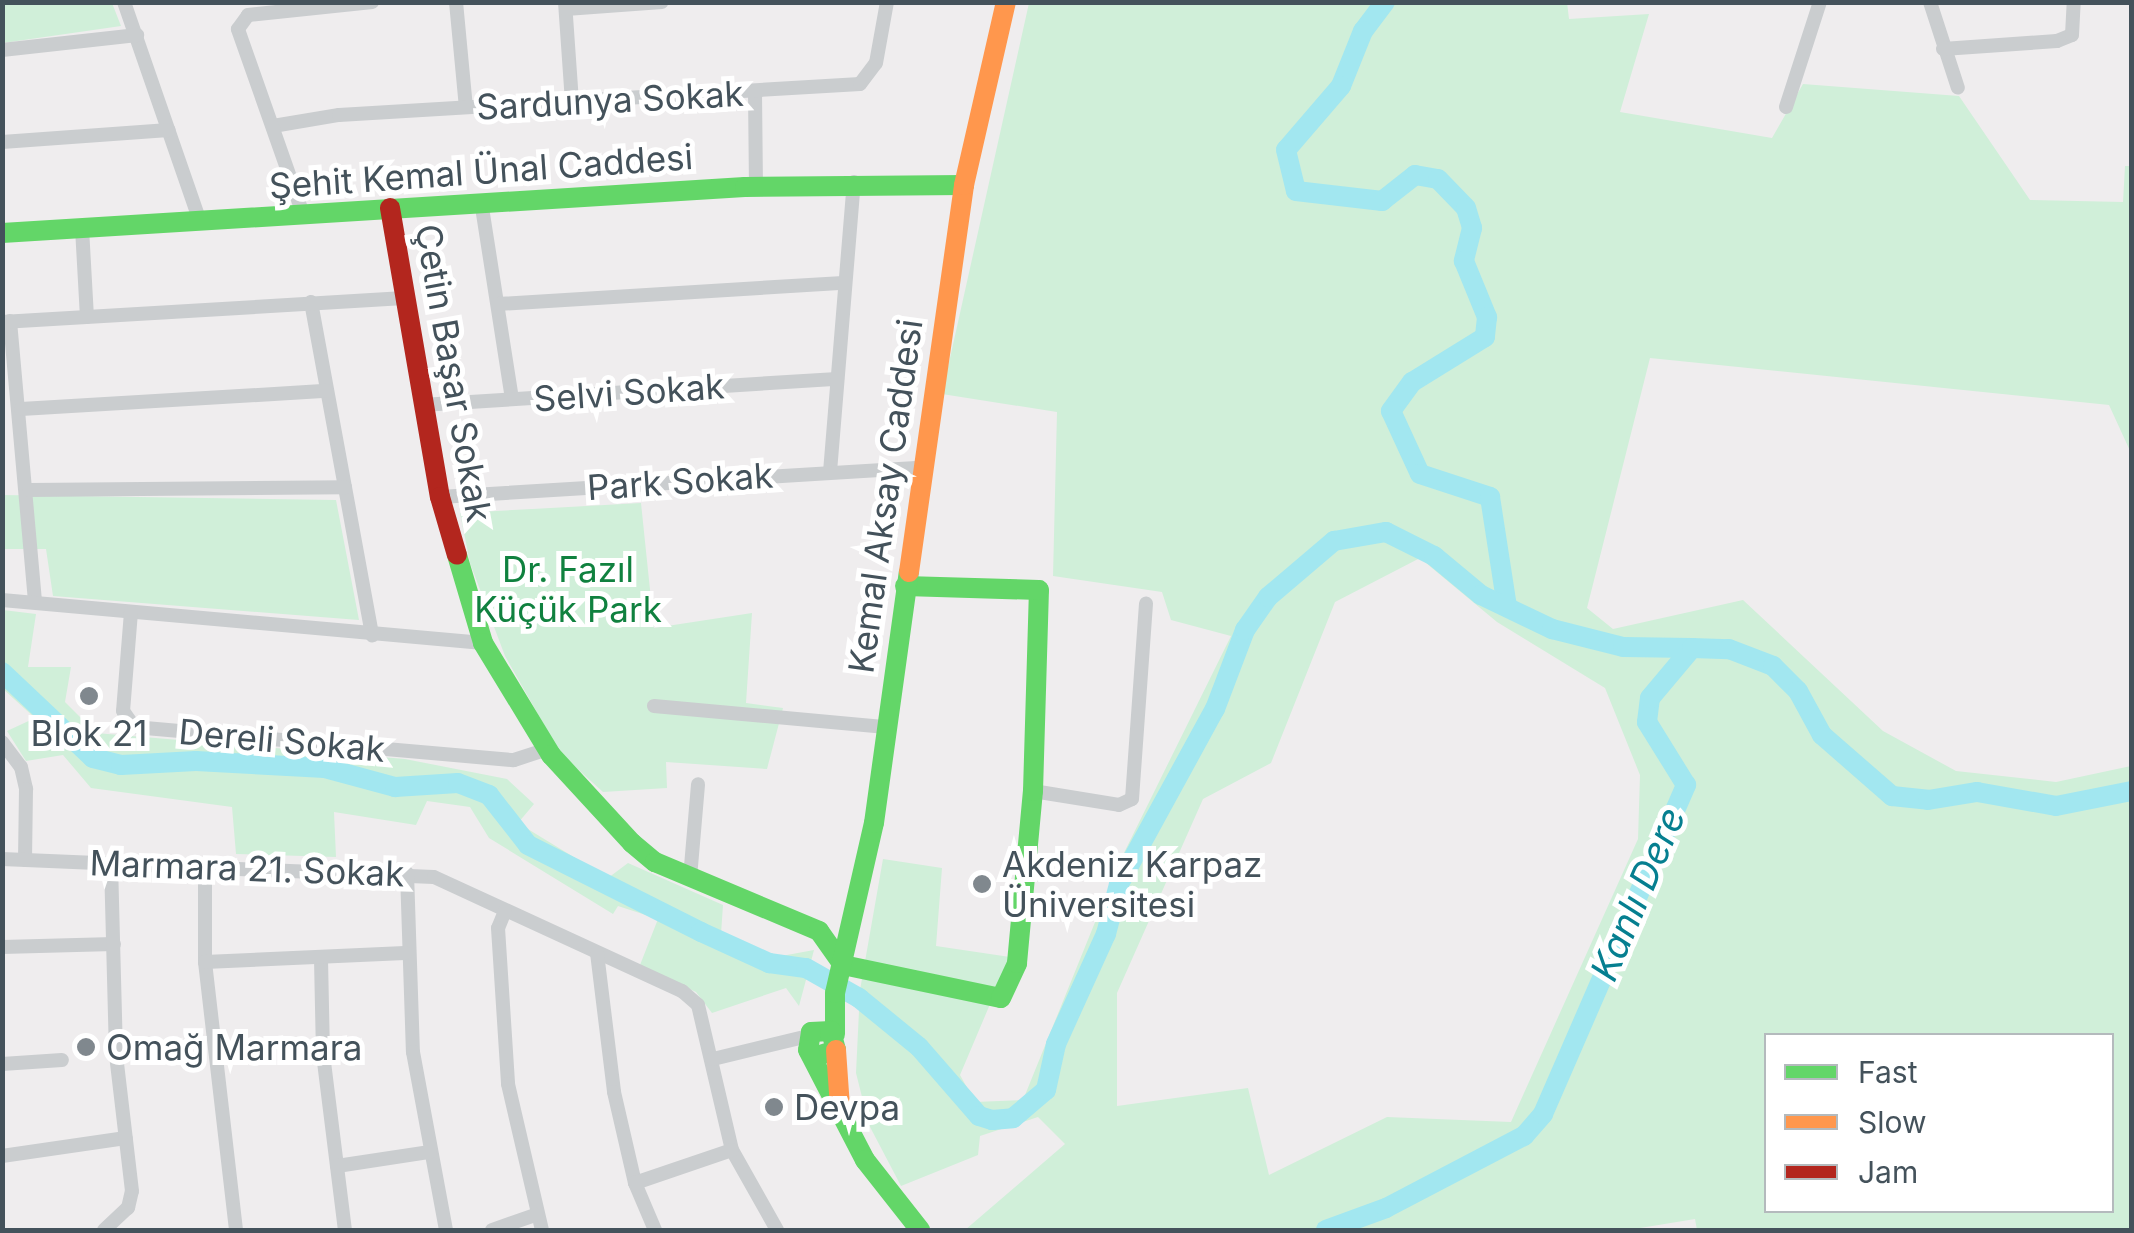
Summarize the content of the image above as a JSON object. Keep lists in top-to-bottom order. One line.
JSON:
{"streets":{"street":["Sardunya Sokak","Şehit Kemal Ünal Caddesi","Çetin Başar Sokak","Selvi Sokak","Park Sokak","Kemal Aksay Caddesi","Dereli Sokak","Marmara 21. Sokak"]},"crossings":[["Şehit Kemal Ünal Caddesi","Çetin Başar Sokak"],["Şehit Kemal Ünal Caddesi","Kemal Aksay Caddesi"],["Çetin Başar Sokak","Selvi Sokak"],["Çetin Başar Sokak","Park Sokak"],["Çetin Başar Sokak","Kemal Aksay Caddesi"],["Çetin Başar Sokak","Dereli Sokak"],["Park Sokak","Kemal Aksay Caddesi"]],"water":["Kanlı Dere"],"parks":["Dr. Fazıl Küçük Park"],"places":["Blok 21","Akdeniz Karpaz Üniversitesi","Omağ Marmara","Devpa"],"legend":["Fast","Slow","Jam"]}
